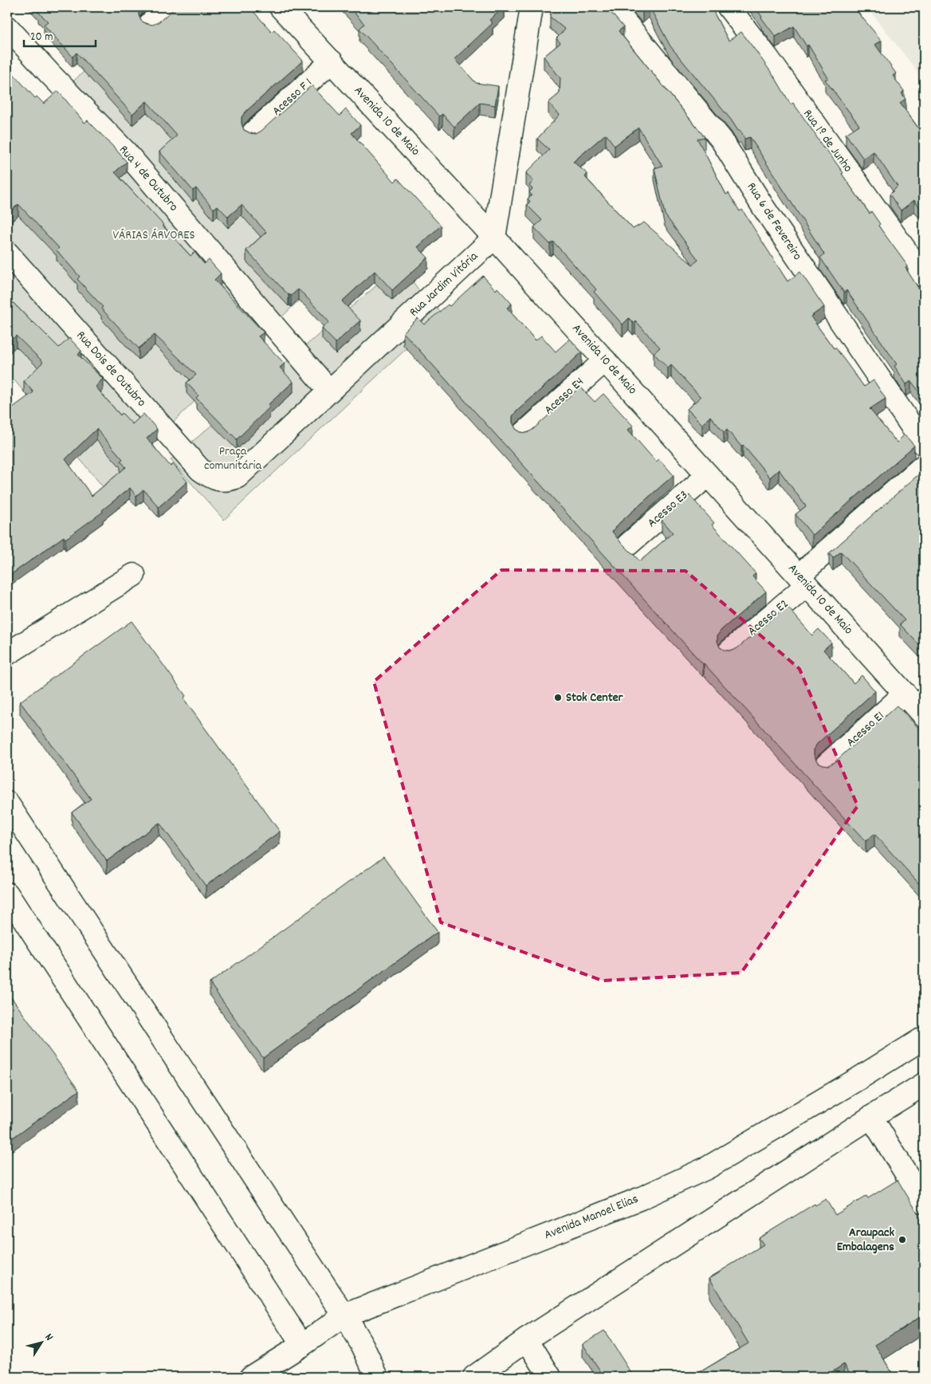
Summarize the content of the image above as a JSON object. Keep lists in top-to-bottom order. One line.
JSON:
{"streets":{"street":["Acesso F 1","Avenida 10 de Maio","Rua 1º de Junho","Rua 4 de Outubro","Rua 6 de Fevereiro","Rua Jardim Vitória","Rua Dois de Outubro","Acesso E4","Acesso E3","Acesso E2","Acesso E1","Avenida Manoel Elias"]},"crossings":[["Acesso F 1","Avenida 10 de Maio"],["Avenida 10 de Maio","Rua Jardim Vitória"],["Avenida 10 de Maio","Acesso E4"],["Avenida 10 de Maio","Acesso E3"],["Avenida 10 de Maio","Acesso E2"],["Avenida 10 de Maio","Acesso E1"],["Rua 4 de Outubro","Rua Jardim Vitória"],["Rua Jardim Vitória","Rua Dois de Outubro"]],"parks":["VÁRIAS ÁRVORES","Praça comunitária"],"places":["Stok Center","Araupack Embalagens"],"scale_bar":"20 m","north":"top right"}
